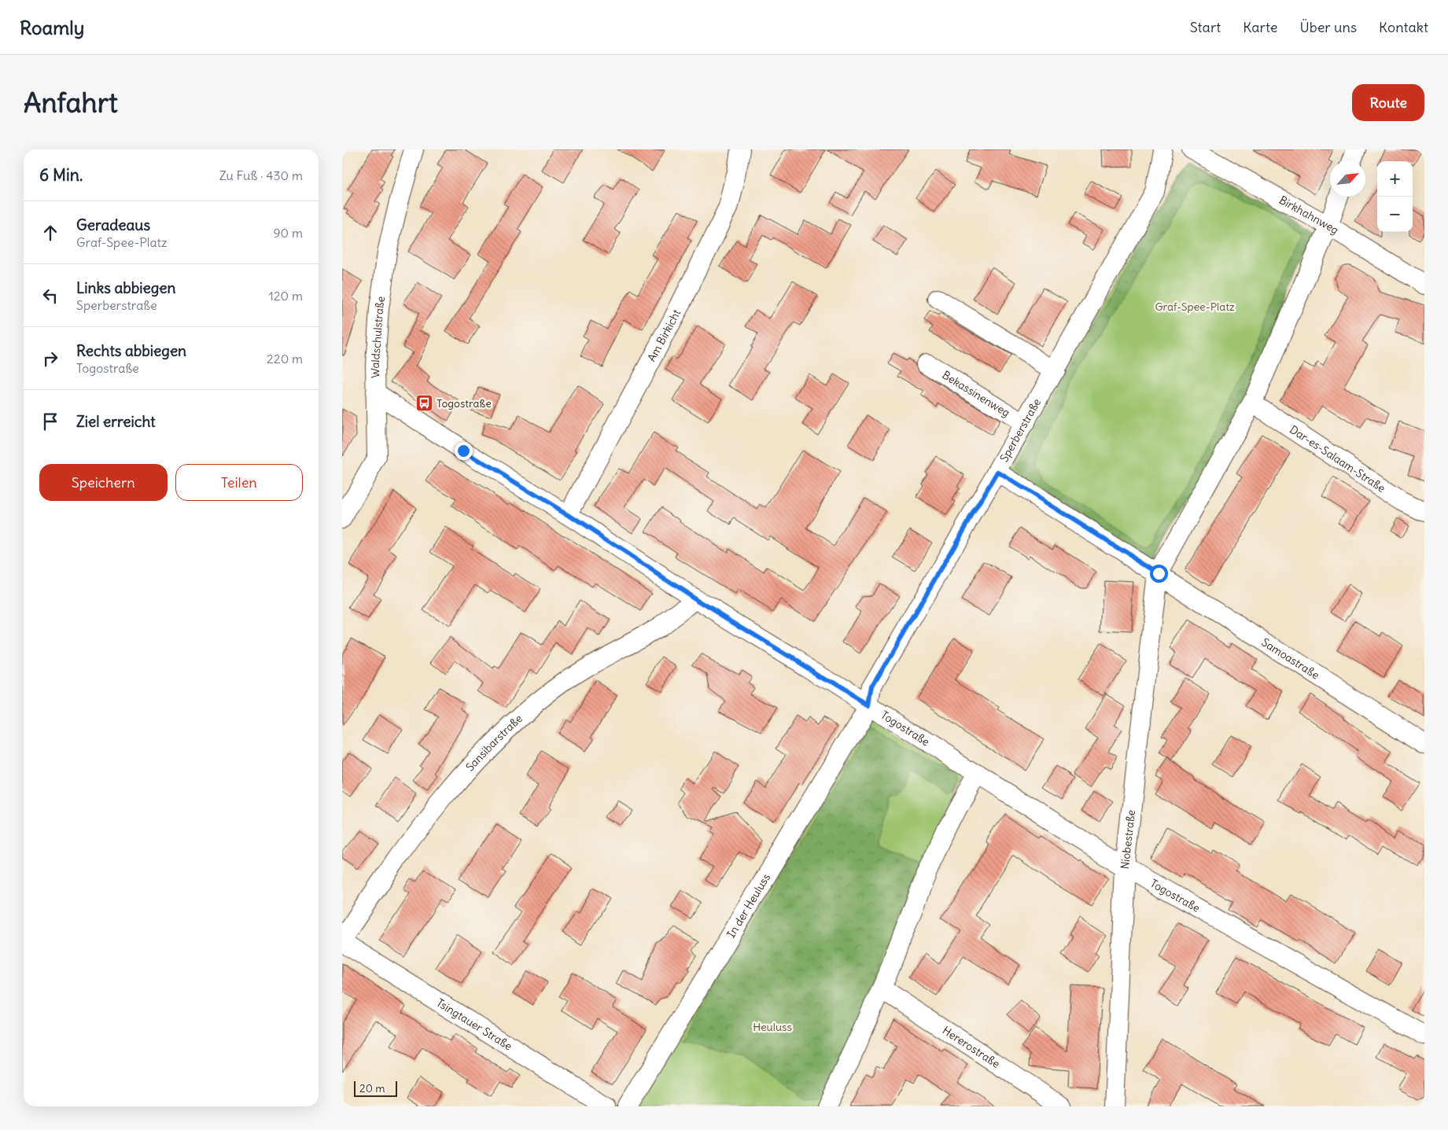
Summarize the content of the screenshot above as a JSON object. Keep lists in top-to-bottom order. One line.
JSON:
{"streets":{"street":["Birkhahnweg","Am Birkicht","Waldschulstraße","Bekassinenweg","Sperberstraße","Dar-es-Salaam-Straße","Samoastraße","Togostraße","Sansibarstraße","Niobestraße","In der Heuluss","Tsingtauer Straße","Hererostraße"]},"crossings":[["Am Birkicht","Togostraße"],["Waldschulstraße","Togostraße"],["Bekassinenweg","Sperberstraße"],["Sperberstraße","Togostraße"],["Sperberstraße","In der Heuluss"],["Samoastraße","Niobestraße"],["Togostraße","Sansibarstraße"],["Togostraße","Niobestraße"],["Togostraße","In der Heuluss"]],"parks":["Graf-Spee-Platz","Heuluss"],"places":{"bus stop":["Togostraße"]},"scale_bar":"20 m","north":"top right","page":{"header":"Roamly","nav":["Start","Karte","Über uns","Kontakt"],"buttons":["Route",["Speichern","Teilen"]],"title":"Anfahrt","heading":["6 Min.","Zu Fuß · 430 m"],"map_buttons":["+","−"],"list":[["Geradeaus","Graf-Spee-Platz","90 m"],["Links abbiegen","Sperberstraße","120 m"],["Rechts abbiegen","Togostraße","220 m"],"Ziel erreicht"],"scale":"20 m"}}
